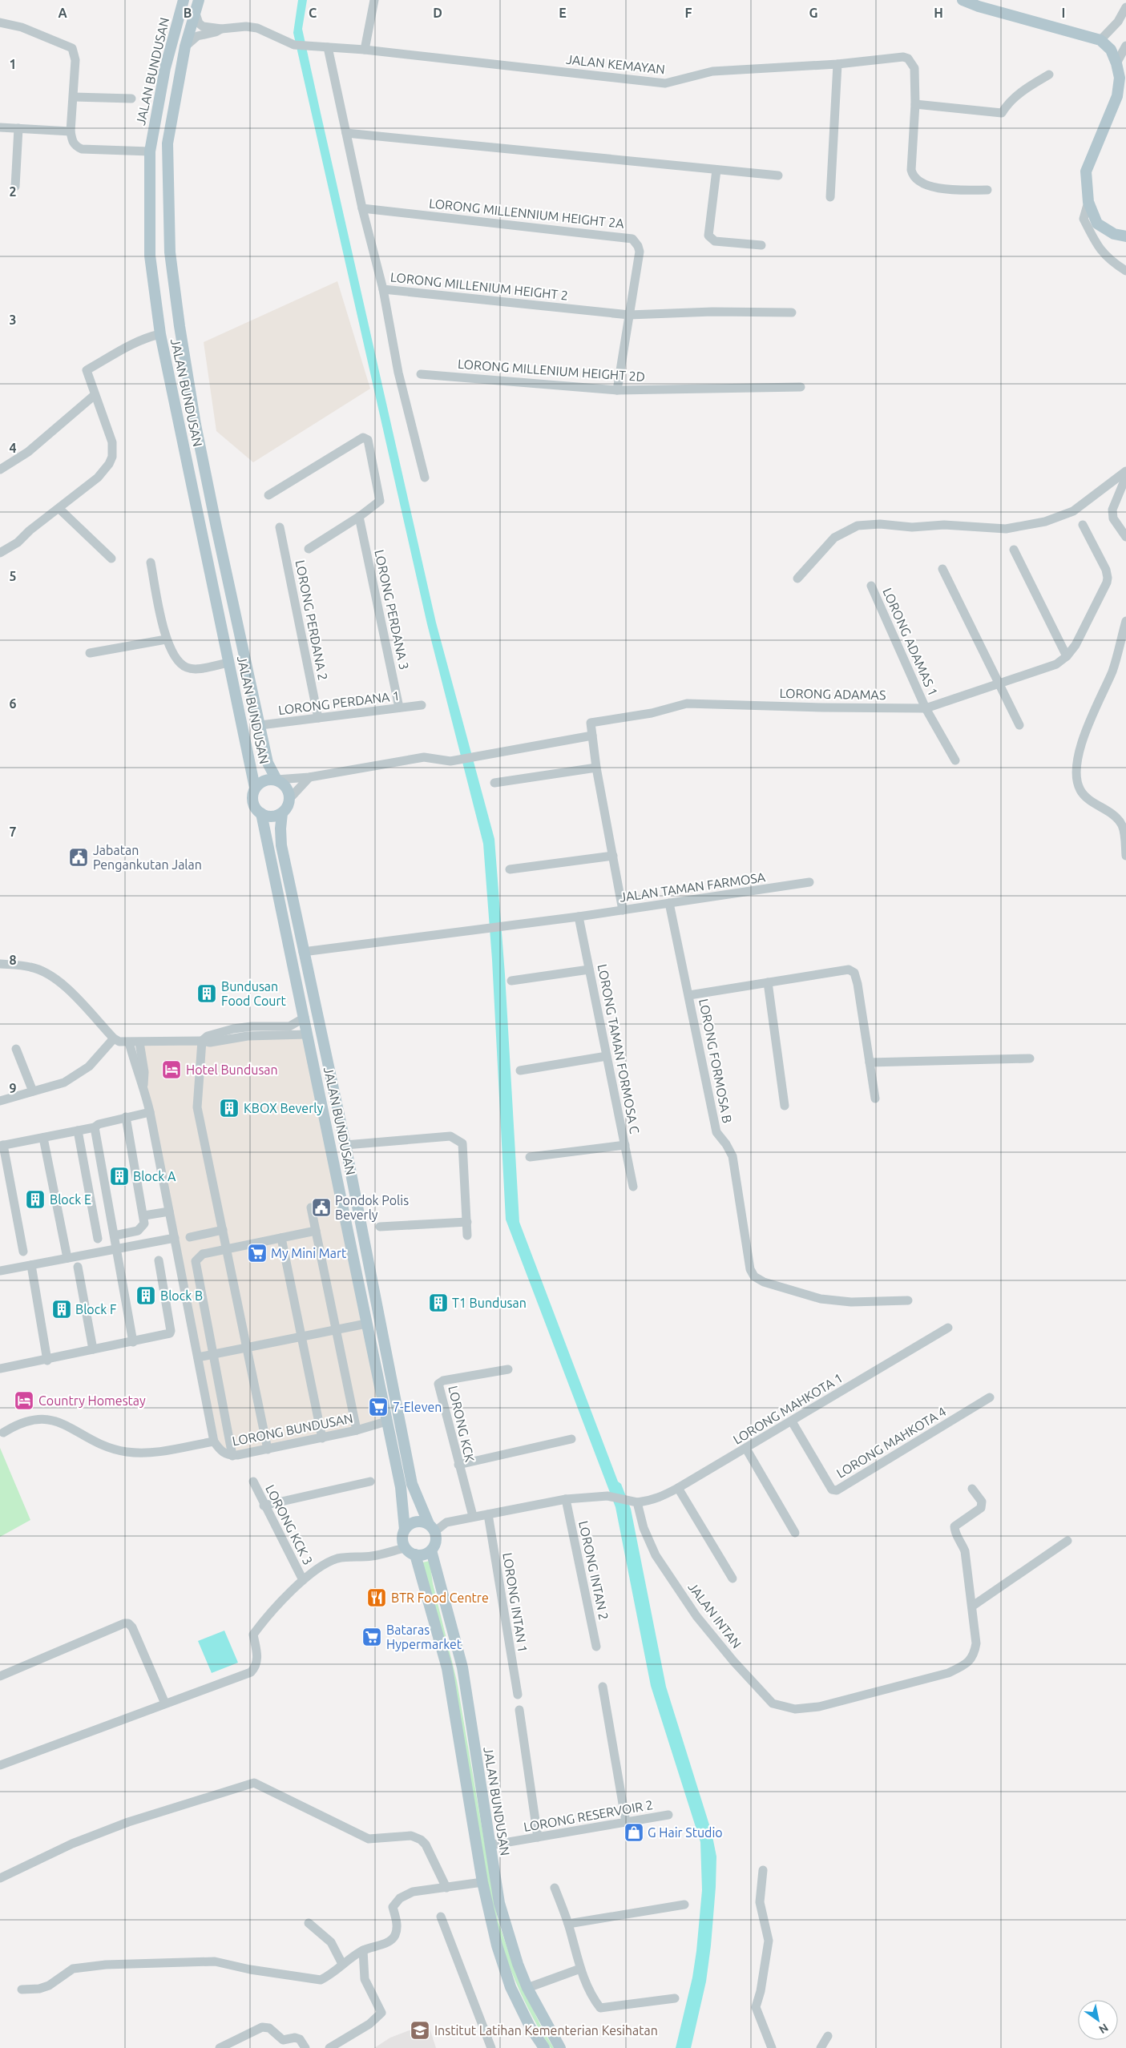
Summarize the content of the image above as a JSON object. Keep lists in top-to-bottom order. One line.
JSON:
{"streets":{"main road":["JALAN BUNDUSAN"],"street":["JALAN KEMAYAN","LORONG MILLENNIUM HEIGHT 2A","LORONG MILLENIUM HEIGHT 2","LORONG MILLENIUM HEIGHT 2D","LORONG PERDANA 3","LORONG PERDANA 2","LORONG ADAMAS 1","LORONG ADAMAS","LORONG PERDANA 1","JALAN TAMAN FARMOSA","LORONG TAMAN FORMOSA C","LORONG FORMOSA B","LORONG MAHKOTA 1","LORONG KCK","LORONG BUNDUSAN","LORONG MAHKOTA 4","LORONG KCK 3","LORONG INTAN 2","LORONG INTAN 1","JALAN INTAN","LORONG RESERVOIR 2"]},"crossings":[["JALAN KEMAYAN","LORONG MILLENIUM HEIGHT 2"],["JALAN BUNDUSAN","LORONG PERDANA 1"],["JALAN BUNDUSAN","JALAN TAMAN FARMOSA"],["JALAN BUNDUSAN","LORONG BUNDUSAN"],["JALAN BUNDUSAN","LORONG RESERVOIR 2"],["LORONG MILLENNIUM HEIGHT 2A","LORONG MILLENIUM HEIGHT 2"],["LORONG PERDANA 3","LORONG PERDANA 1"],["LORONG PERDANA 2","LORONG PERDANA 1"],["LORONG ADAMAS 1","LORONG ADAMAS"],["JALAN TAMAN FARMOSA","LORONG TAMAN FORMOSA C"],["JALAN TAMAN FARMOSA","LORONG FORMOSA B"],["LORONG MAHKOTA 1","LORONG MAHKOTA 4"],["LORONG MAHKOTA 1","JALAN INTAN"]],"places":{"public building":["Jabatan Pengankutan Jalan","Pondok Polis Beverly"],"building":["Bundusan Food Court","KBOX Beverly","Block A","Block E","Block B","T1 Bundusan","Block F"],"hotel":["Hotel Bundusan","Country Homestay"],"supermarket":["My Mini Mart","7-Eleven","Bataras Hypermarket"],"restaurant":["BTR Food Centre"],"shop":["G Hair Studio"],"school or university":["Institut Latihan Kementerian Kesihatan"]},"north":"bottom right","grid":{"columns":["A","B","C","D","E","F","G","H","I"],"rows":["1","2","3","4","5","6","7","8","9"]}}
